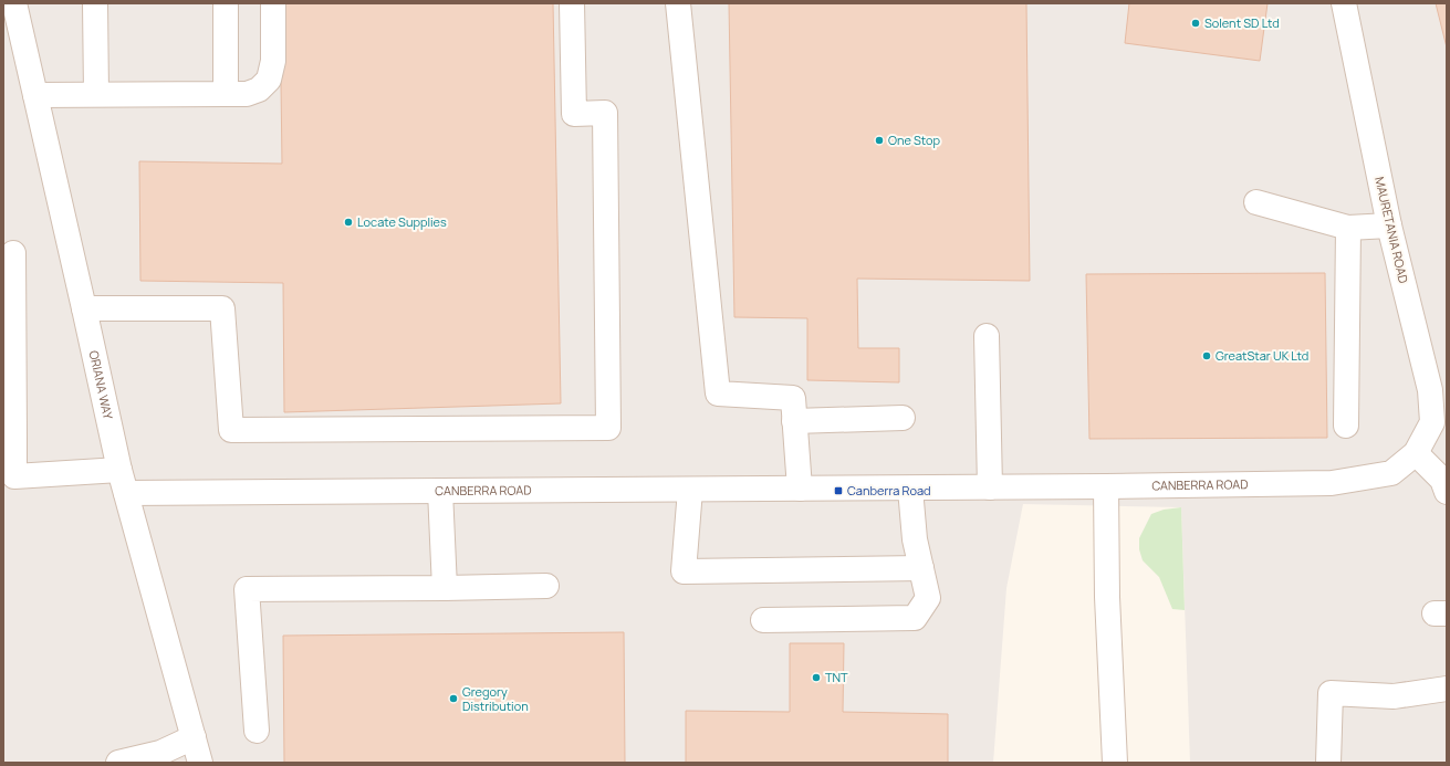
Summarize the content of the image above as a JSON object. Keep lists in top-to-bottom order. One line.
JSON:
{"streets":{"street":["MAURETANIA ROAD","ORIANA WAY","CANBERRA ROAD"]},"crossings":[["MAURETANIA ROAD","CANBERRA ROAD"],["ORIANA WAY","CANBERRA ROAD"]],"places":{"other":["Solent SD Ltd","One Stop","Locate Supplies","GreatStar UK Ltd","TNT","Gregory Distribution"],"transit":["Canberra Road"]}}
